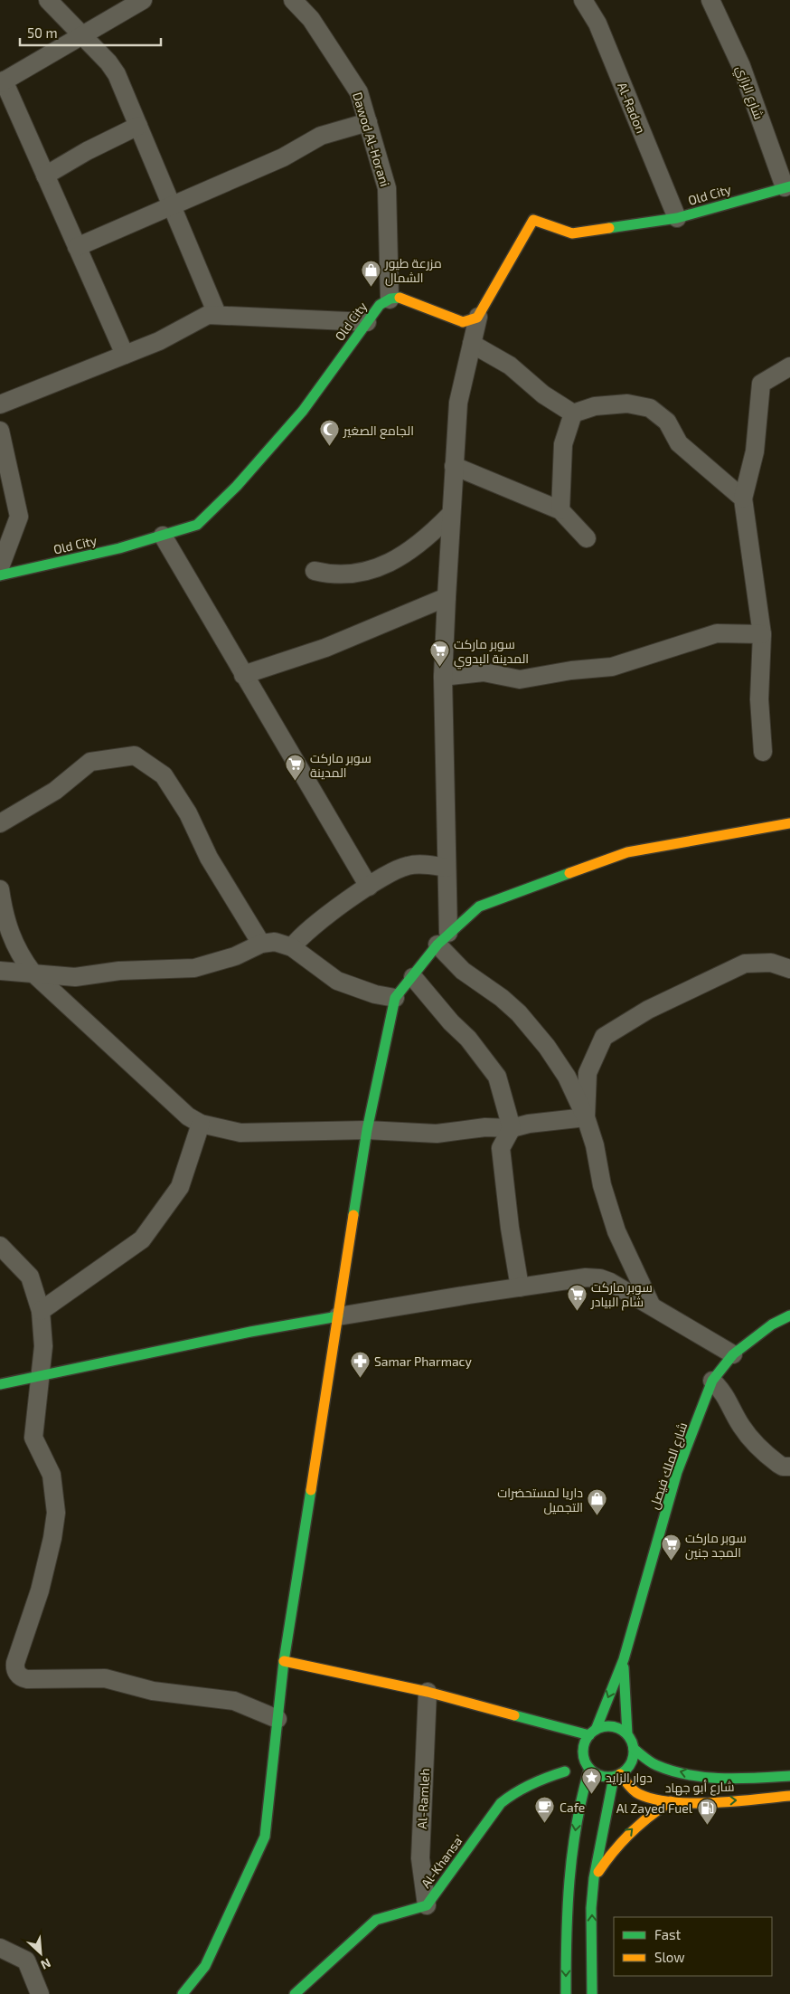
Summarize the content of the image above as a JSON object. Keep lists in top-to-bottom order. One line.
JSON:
{"streets":{"street":["شارع الرازي","Al-Radon","Dawod Al-Horani","Old City","شارع الملك فيصل","شارع أبو جهاد","Al-Ramleh","Al-Khansa'"]},"crossings":[["شارع الرازي","Old City"],["Al-Radon","Old City"],["Dawod Al-Horani","Old City"],["Al-Ramleh","Al-Khansa'"]],"places":{"shop":["مزرعة طيور الشمال","داريا لمستحضرات التجميل"],"mosque":["الجامع الصغير"],"supermarket":["سوبر ماركت المدينة البدوي","سوبر ماركت المدينة","سوبر ماركت شام البيادر","سوبر ماركت المجد جنين"],"pharmacy":["Samar Pharmacy"],"place":["دوار الزايد"],"cafe":["Cafe"],"fuel station":["Al Zayed Fuel"]},"legend":["Fast","Slow"],"scale_bar":"50 m","north":"bottom right"}
